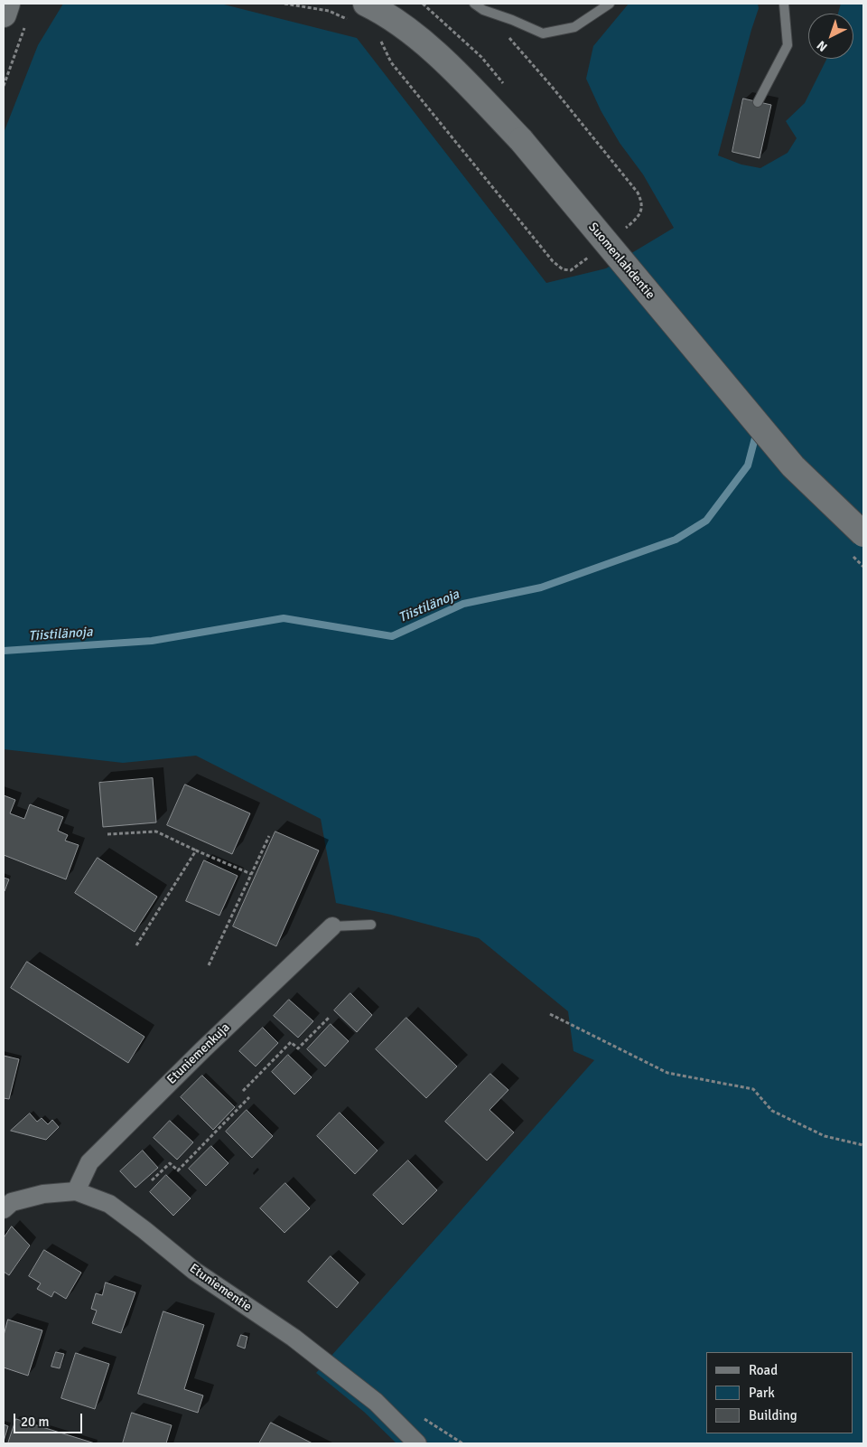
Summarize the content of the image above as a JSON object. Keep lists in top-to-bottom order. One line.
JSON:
{"streets":{"main road":["Suomenlahdentie"],"street":["Etuniemenkuja","Etuniementie"]},"crossings":[["Etuniemenkuja","Etuniementie"]],"water":["Tiistilänoja"],"legend":["Road","Park","Building"],"scale_bar":"20 m","north":"bottom left"}
